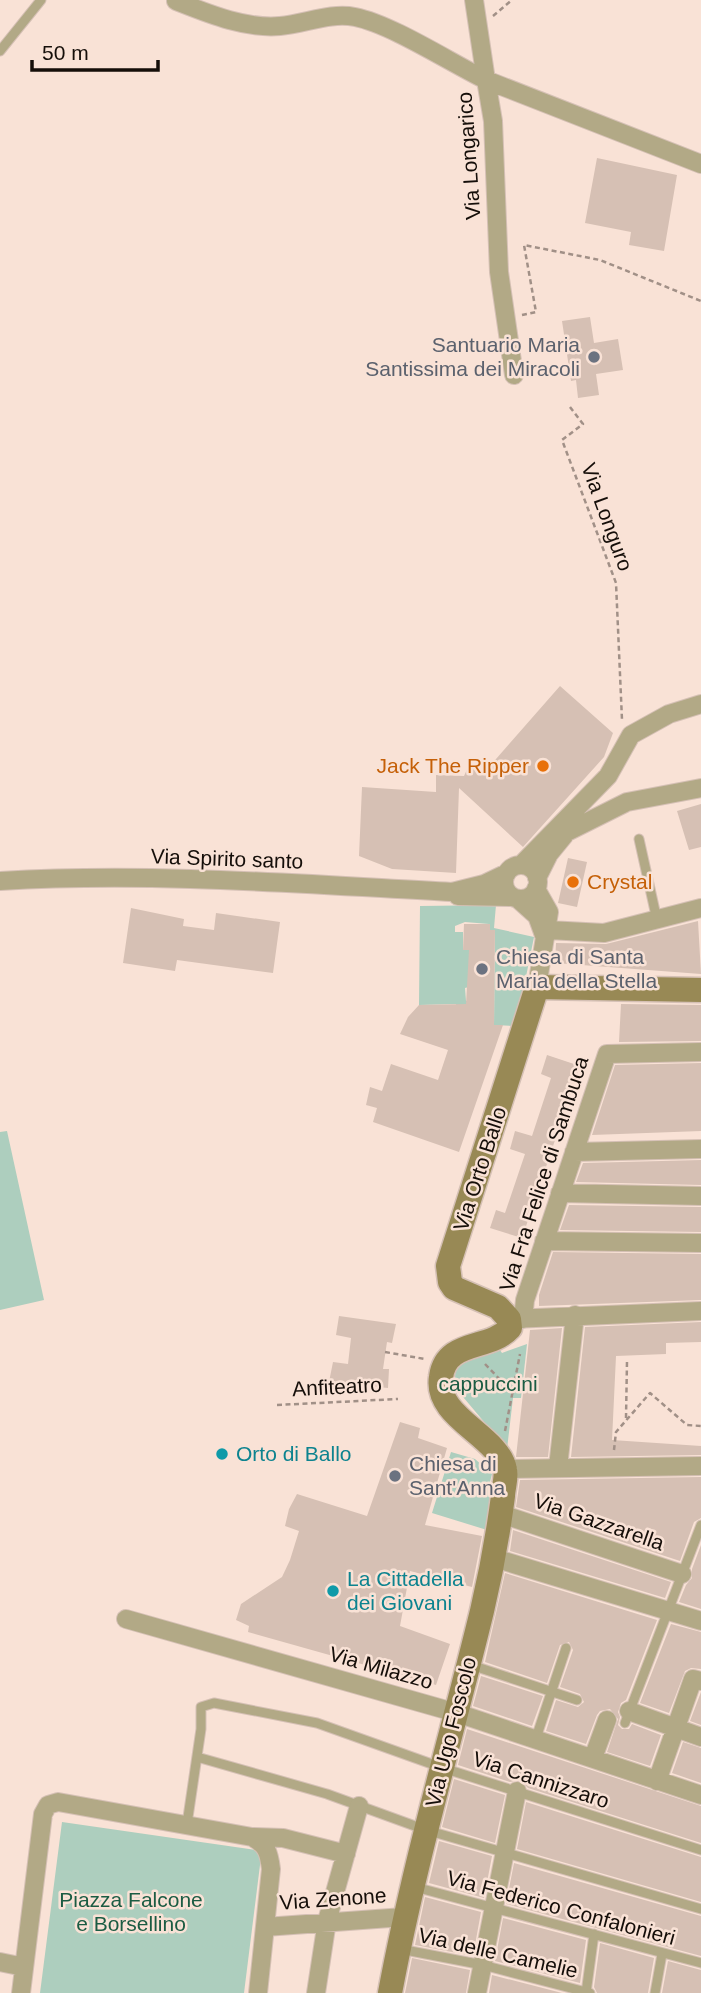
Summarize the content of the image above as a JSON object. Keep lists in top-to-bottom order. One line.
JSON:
{"streets":{"street":["Via Longarico","Via Spirito santo","Via Orto Ballo","Via Fra Felice di Sambuca","Via Gazzarella","Via Milazzo","Via Ugo Foscolo","Via Zenone"],"lane":["Via Cannizzaro","Via Federico Confalonieri","Via delle Camelie"],"path":["Via Longuro","Anfiteatro"]},"crossings":[["Via Orto Ballo","Via Fra Felice di Sambuca"],["Via Gazzarella","Via Ugo Foscolo"],["Via Milazzo","Via Ugo Foscolo"],["Via Ugo Foscolo","Via Cannizzaro"],["Via Ugo Foscolo","Via Zenone"],["Via Ugo Foscolo","Via Federico Confalonieri"],["Via Ugo Foscolo","Via delle Camelie"]],"parks":["cappuccini","Piazza Falcone e Borsellino"],"places":["Santuario Maria Santissima dei Miracoli","Jack The Ripper","Crystal","Chiesa di Santa Maria della Stella","Orto di Ballo","Chiesa di Sant'Anna","La Cittadella dei Giovani"],"scale_bar":"50 m"}
